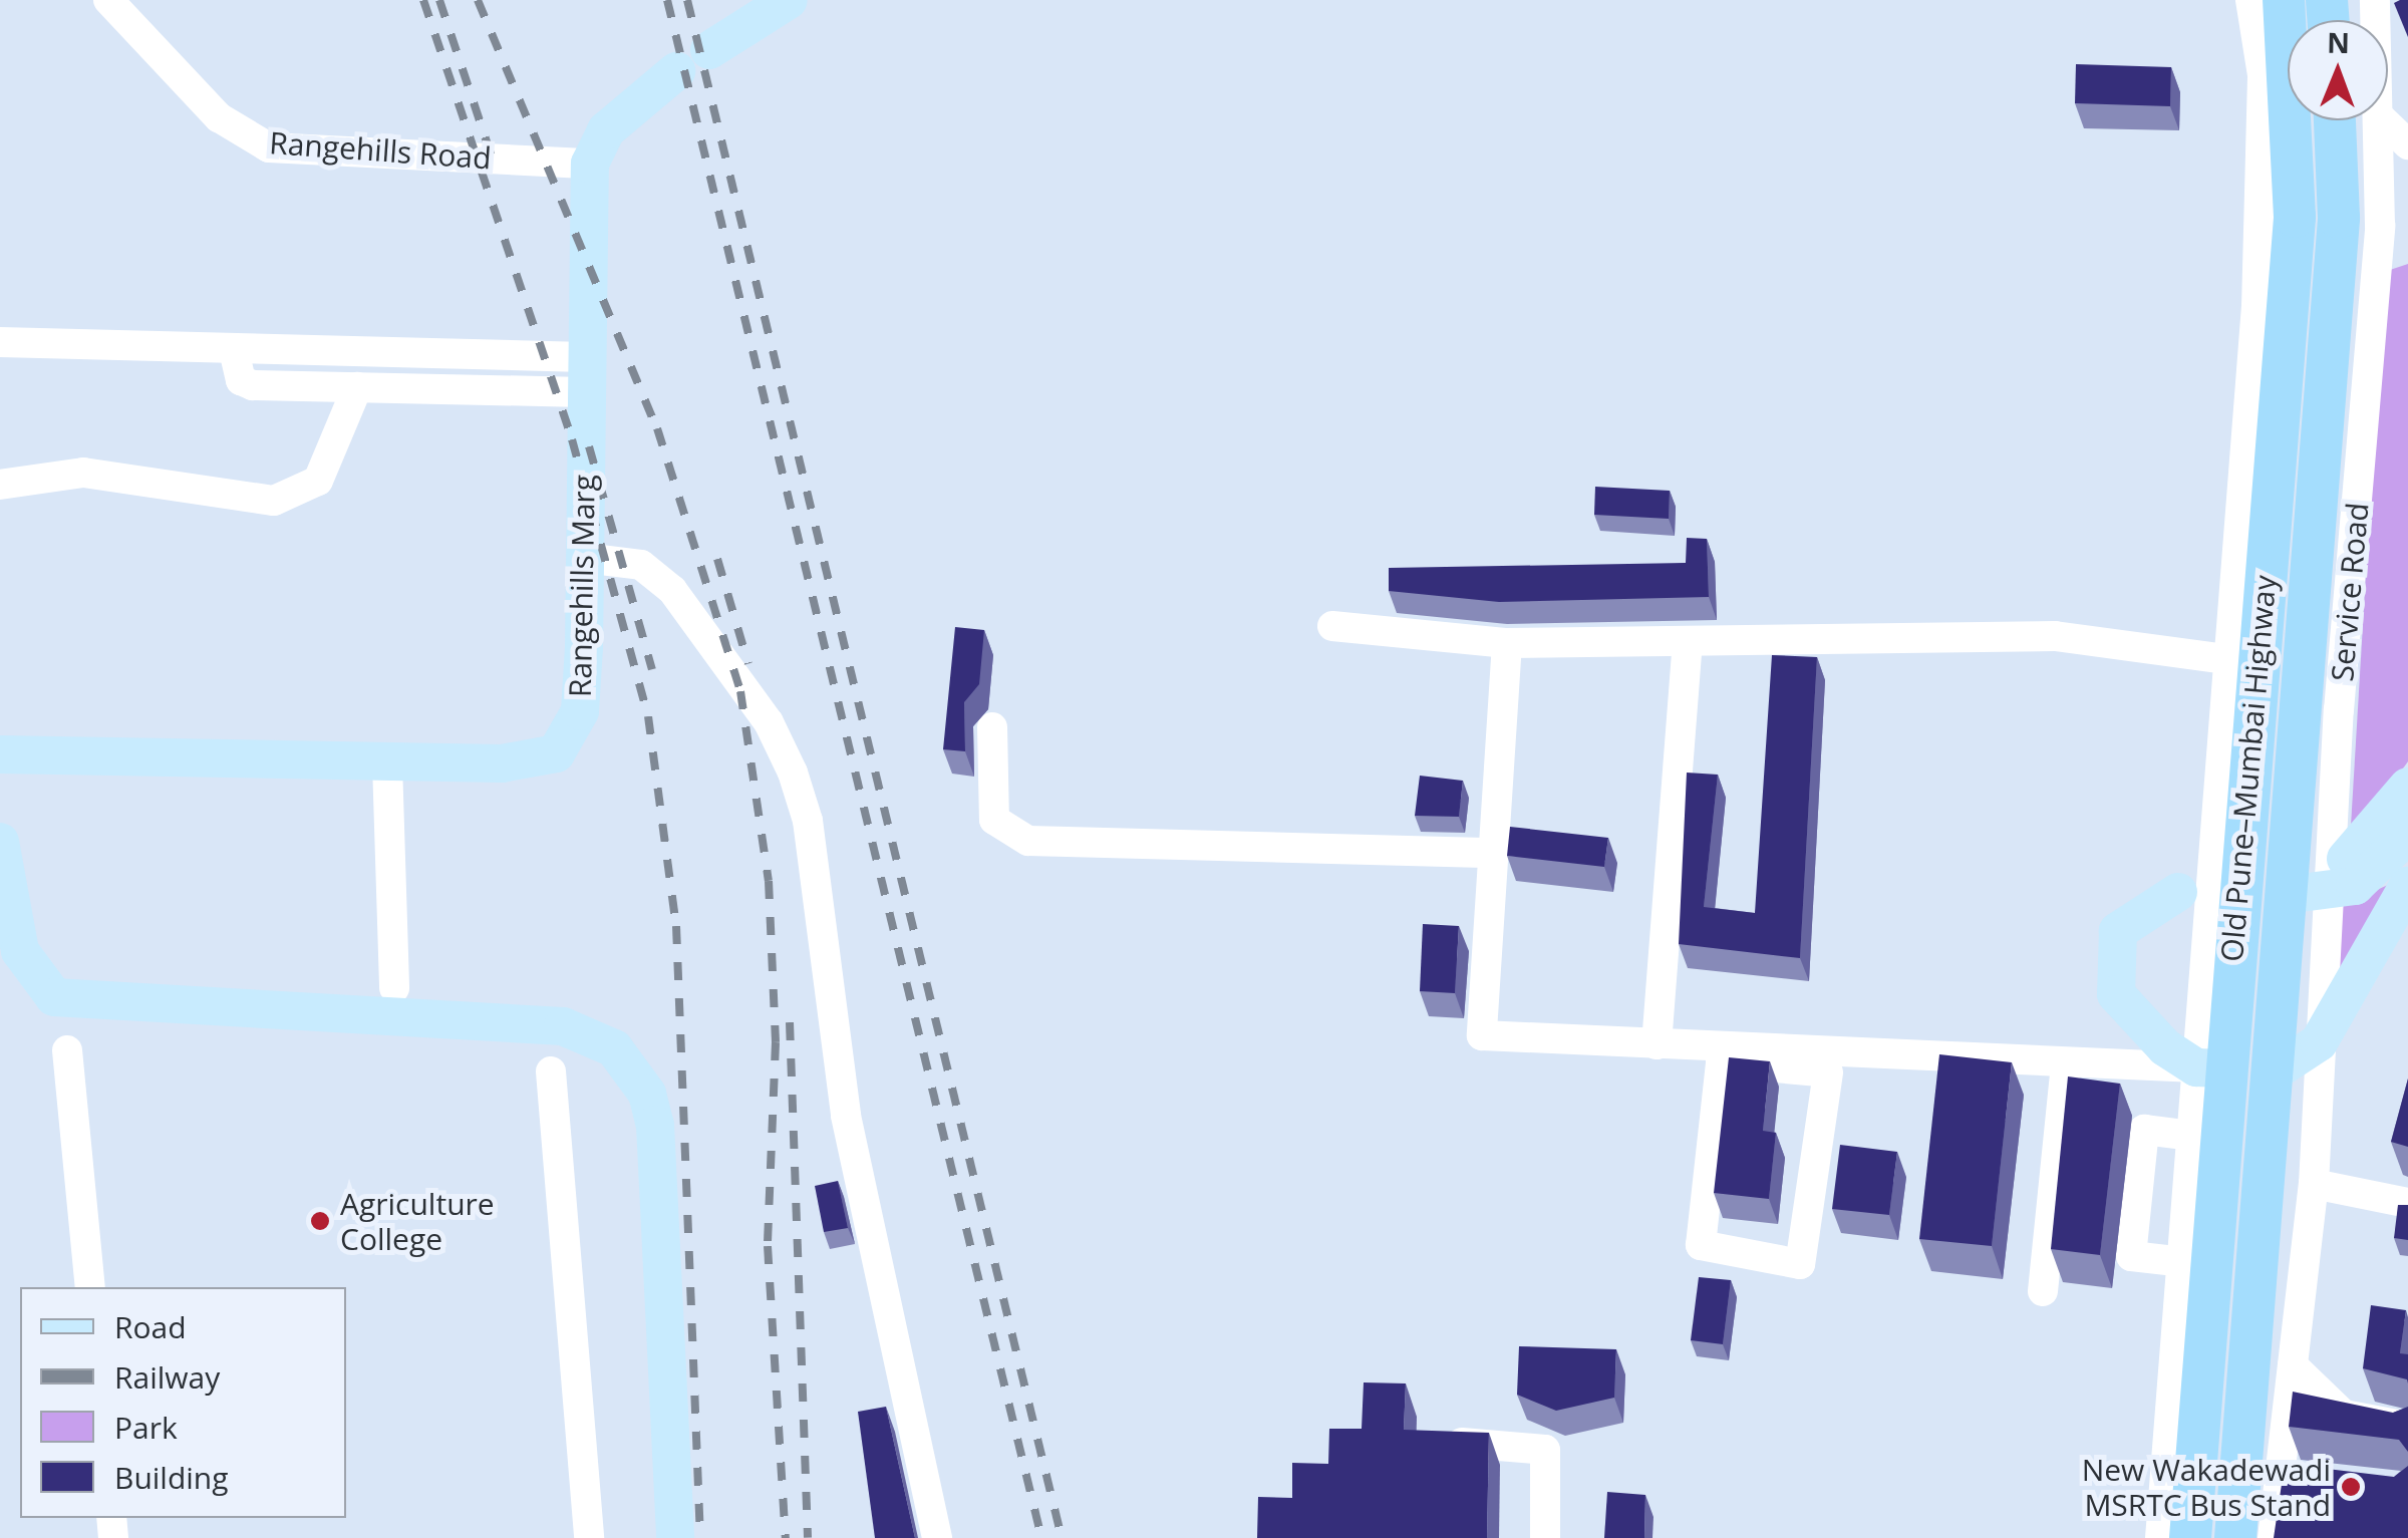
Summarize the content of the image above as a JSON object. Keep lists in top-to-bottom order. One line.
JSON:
{"streets":{"highway":["Old Pune–Mumbai Highway"],"main road":["Rangehills Marg"],"street":["Rangehills Road","Service Road"]},"crossings":[["Rangehills Road","Rangehills Marg"]],"places":["Agriculture College","New Wakadewadi MSRTC Bus Stand"],"legend":["Road","Railway","Park","Building"],"north":"top"}
